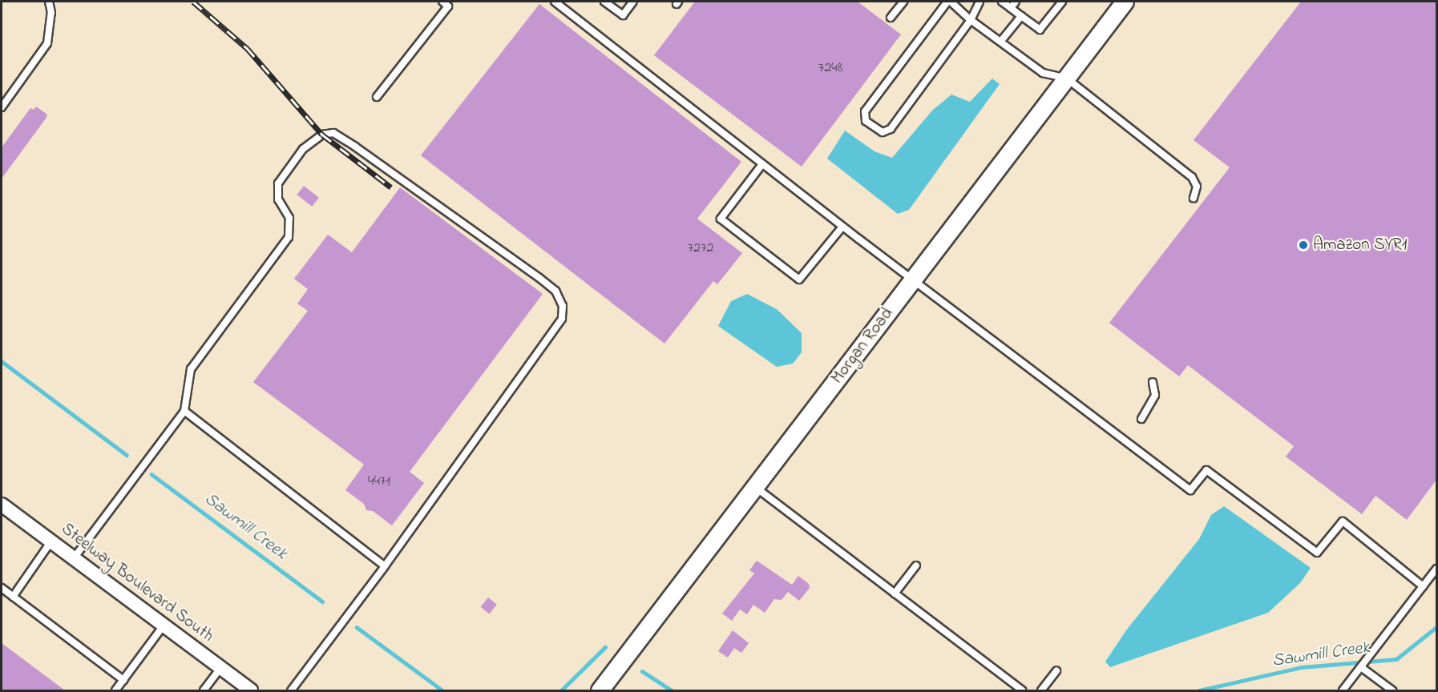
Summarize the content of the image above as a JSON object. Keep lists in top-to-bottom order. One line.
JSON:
{"streets":{"street":["Morgan Road","Steelway Boulevard South"]},"water":["Sawmill Creek"],"places":["Amazon SYR1"],"house_numbers":["7248","7272","4471"]}
